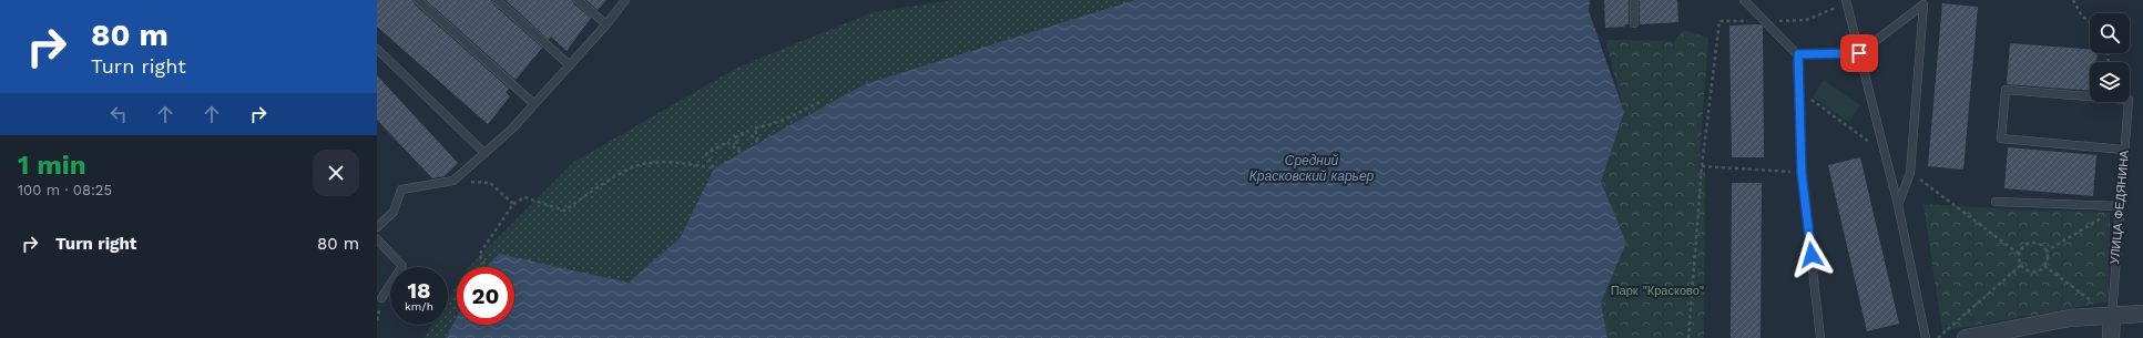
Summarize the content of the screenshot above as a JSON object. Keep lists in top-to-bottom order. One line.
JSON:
{"streets":{"street":["УЛИЦА ФЕДЯНИНА"]},"water":["Средний Красковский карьер"],"parks":["Парк \"Красково\""],"page":{"turn":["80 m","Turn right"],"heading":["1 min","100 m · 08:25"],"list":[{"name":"Turn right","value":"80 m"}],"speed":"18 km/h","limit":"20"}}
